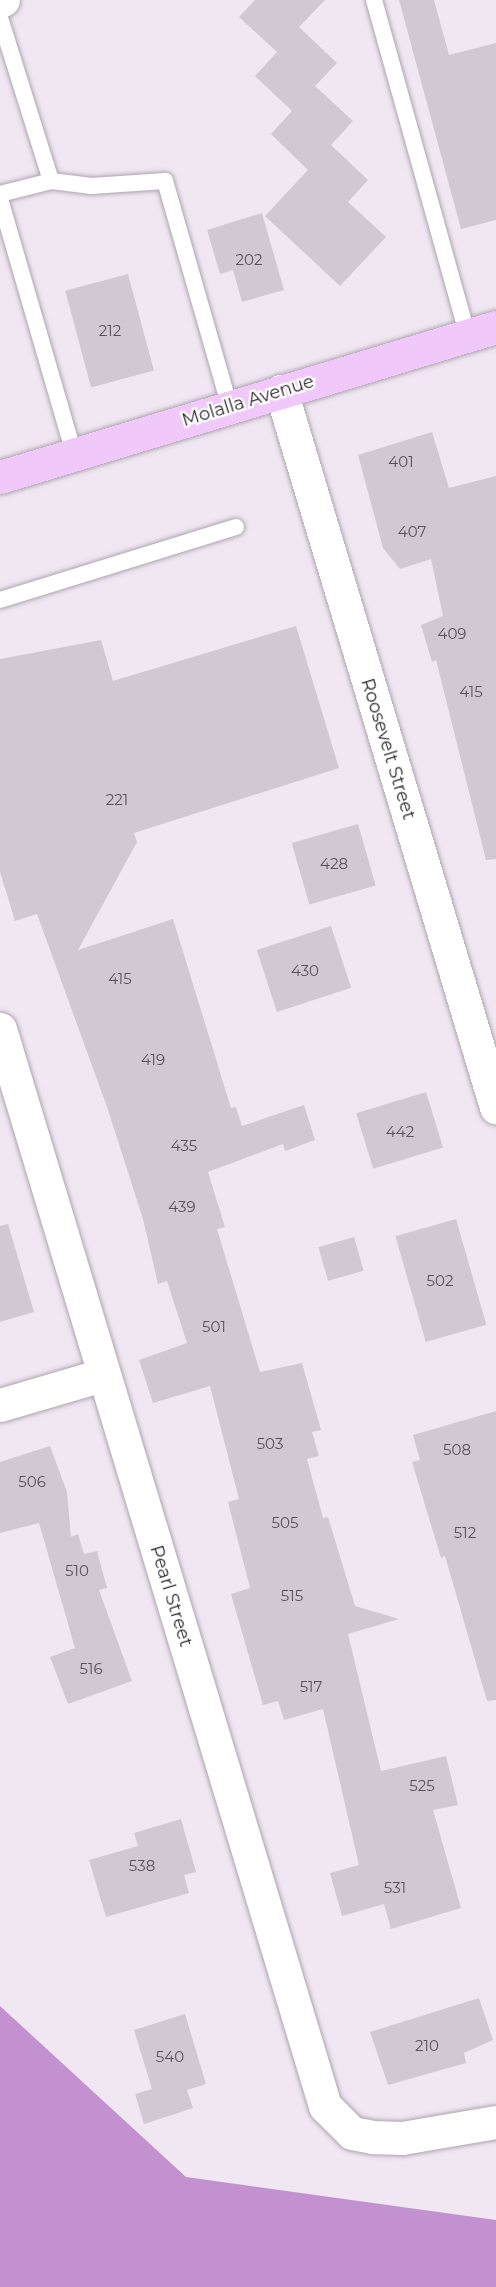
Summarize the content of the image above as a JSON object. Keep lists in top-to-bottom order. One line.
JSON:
{"streets":{"main road":["Molalla Avenue"],"street":["Roosevelt Street","Pearl Street"]},"crossings":[["Molalla Avenue","Roosevelt Street"]],"house_numbers":["202","212","401","407","409","415","221","428","430","415","419","442","435","439","502","501","503","508","506","505","512","510","515","516","517","525","538","531","210","540"]}
